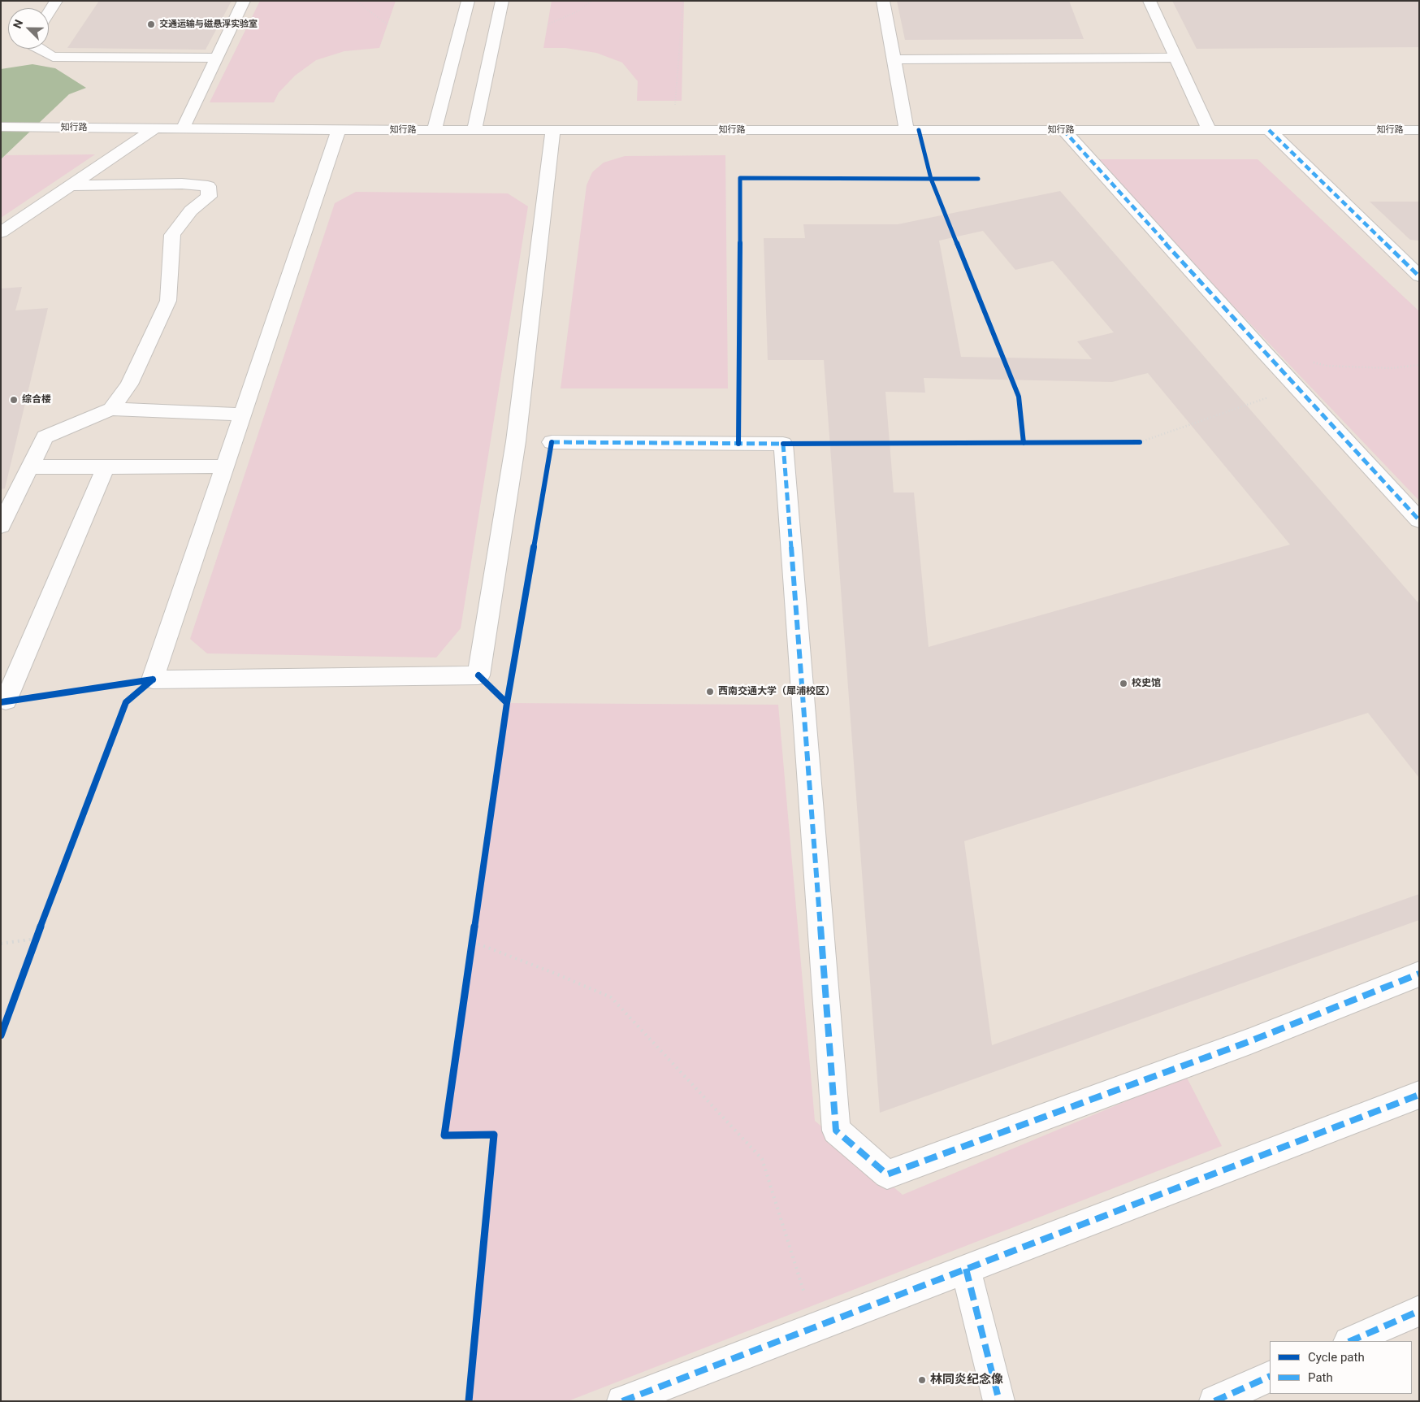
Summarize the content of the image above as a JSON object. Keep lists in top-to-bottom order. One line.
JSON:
{"streets":{"street":["知行路"]},"places":["交通运输与磁悬浮实验室","综合楼","校史馆","西南交通大学（犀浦校区）","林同炎纪念像"],"legend":["Cycle path","Path"],"north":"top left"}
